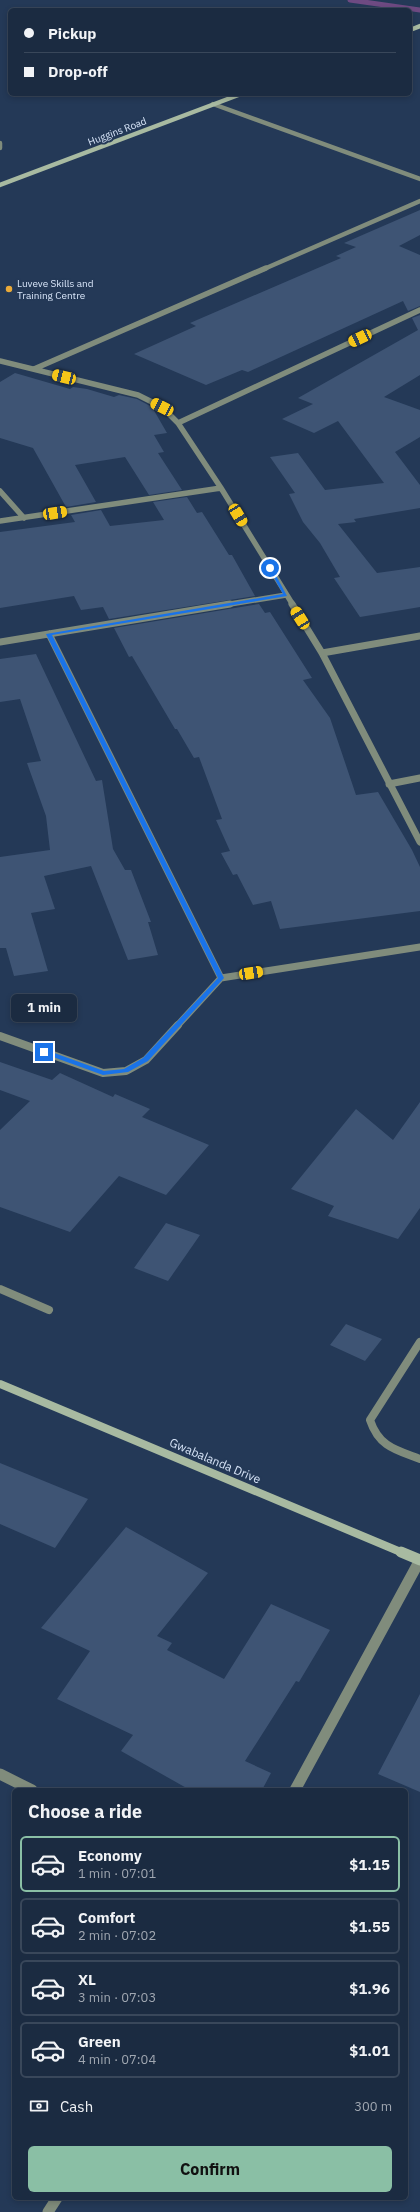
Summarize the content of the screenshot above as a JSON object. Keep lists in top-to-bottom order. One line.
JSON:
{"streets":{"street":["Huggins Road","Gwabalanda Drive"]},"places":["Luveve Skills and Training Centre"],"page":{"banner":["Pickup","Drop-off"],"bubble":"1 min","heading":"Choose a ride","list":[{"name":"Economy","note":"1 min · 07:01","value":"$1.15"},{"name":"Comfort","note":"2 min · 07:02","value":"$1.55"},{"name":"XL","note":"3 min · 07:03","value":"$1.96"},{"name":"Green","note":"4 min · 07:04","value":"$1.01"}],"pay":["Cash","300 m"],"buttons":"Confirm"}}
